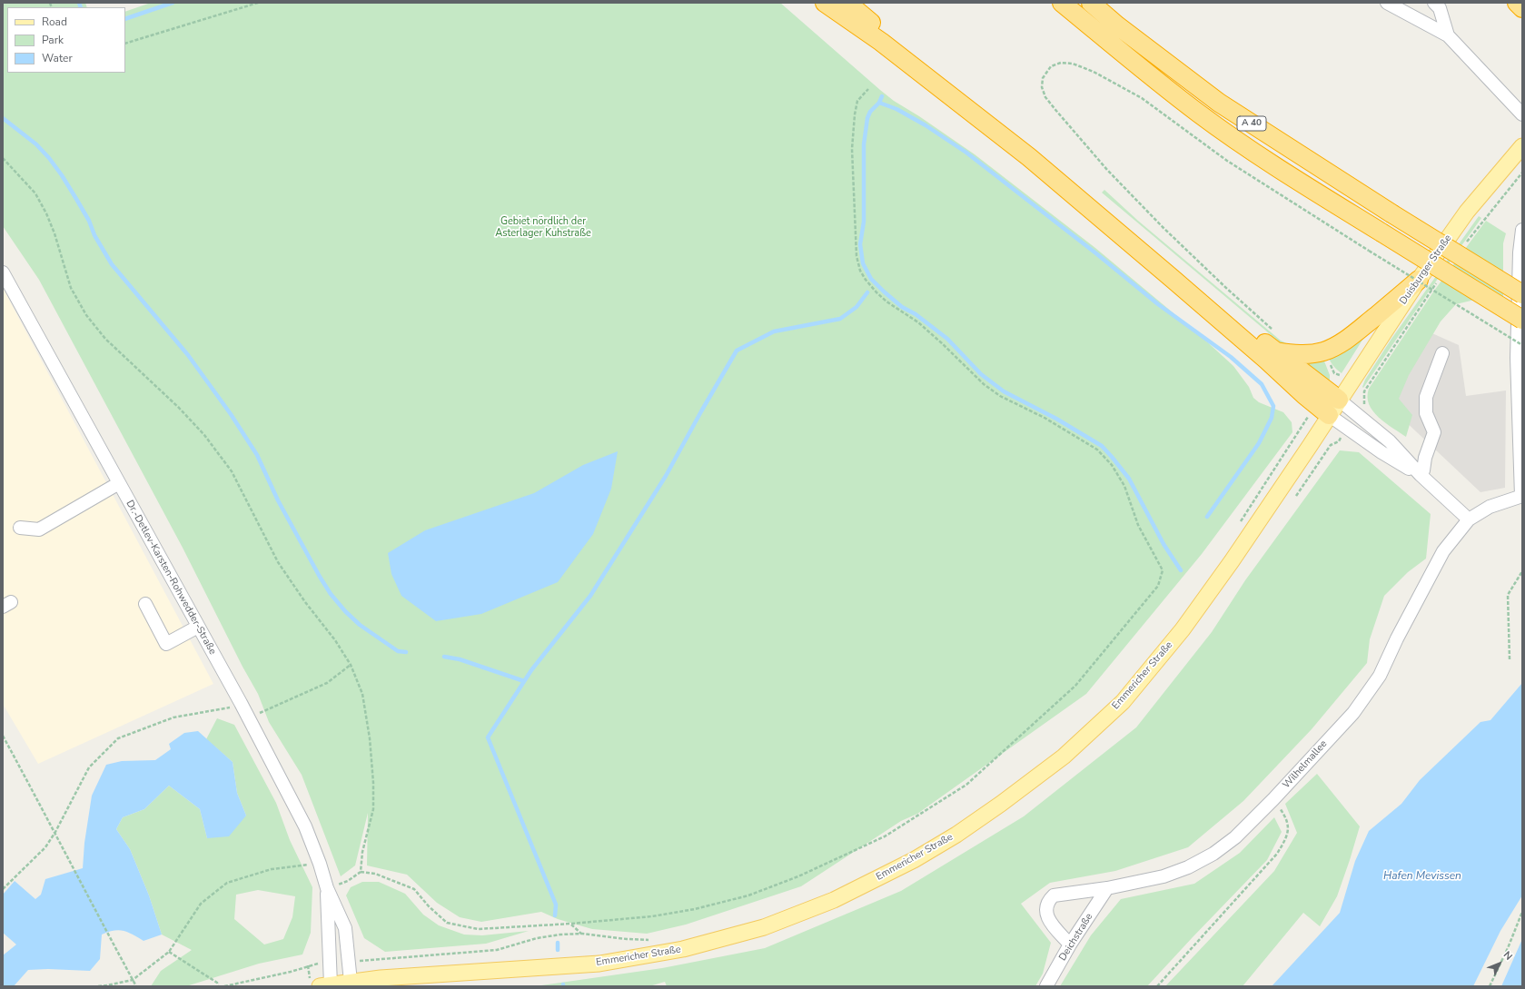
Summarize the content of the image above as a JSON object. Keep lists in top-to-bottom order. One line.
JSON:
{"streets":{"highway":["A 40"],"main road":["Duisburger Straße","Emmericher Straße"],"street":["Dr.-Detlev-Karsten-Rohwedder-Straße","Wilhelmallee","Deichstraße"]},"crossings":[["Duisburger Straße","Emmericher Straße"],["Dr.-Detlev-Karsten-Rohwedder-Straße","Emmericher Straße"],["Wilhelmallee","Deichstraße"]],"water":["Hafen Mevissen"],"parks":["Gebiet nördlich der Asterlager Kuhstraße"],"legend":["Road","Park","Water"],"north":"top right"}
